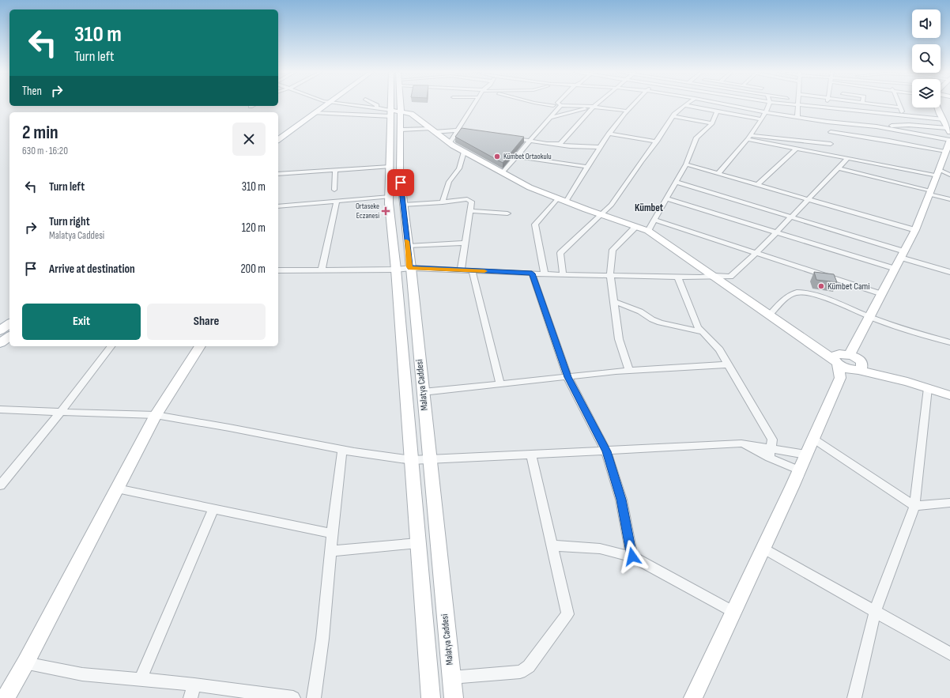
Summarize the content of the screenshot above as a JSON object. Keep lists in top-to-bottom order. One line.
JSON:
{"streets":{"street":["Malatya Caddesi"]},"districts":["Kümbet"],"places":{"other":["Kümbet Ortaokulu","Kümbet Cami"],"health":["Ortaseke Eczanesi"]},"page":{"turn":["310 m","Turn left"],"then":"Then","heading":["2 min","630 m · 16:20"],"list":[{"name":"Turn left","value":"310 m"},{"name":"Turn right","note":"Malatya Caddesi","value":"120 m"},{"name":"Arrive at destination","value":"200 m"}],"buttons":["Exit","Share"]}}
